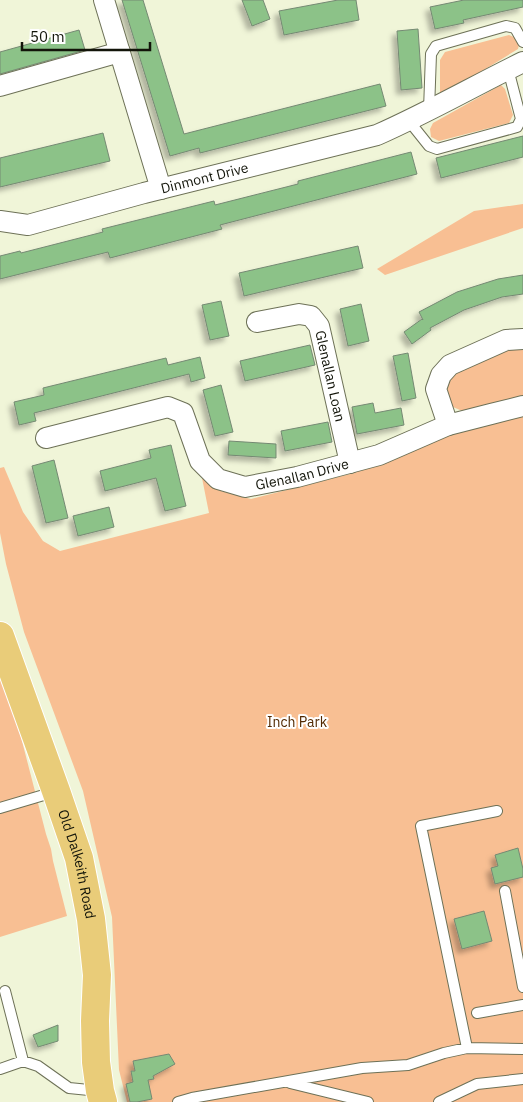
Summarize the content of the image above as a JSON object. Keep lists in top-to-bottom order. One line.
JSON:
{"streets":{"main road":["Old Dalkeith Road"],"street":["Dinmont Drive","Glenallan Loan","Glenallan Drive"]},"crossings":[["Glenallan Loan","Glenallan Drive"]],"parks":["Inch Park"],"scale_bar":"50 m"}
